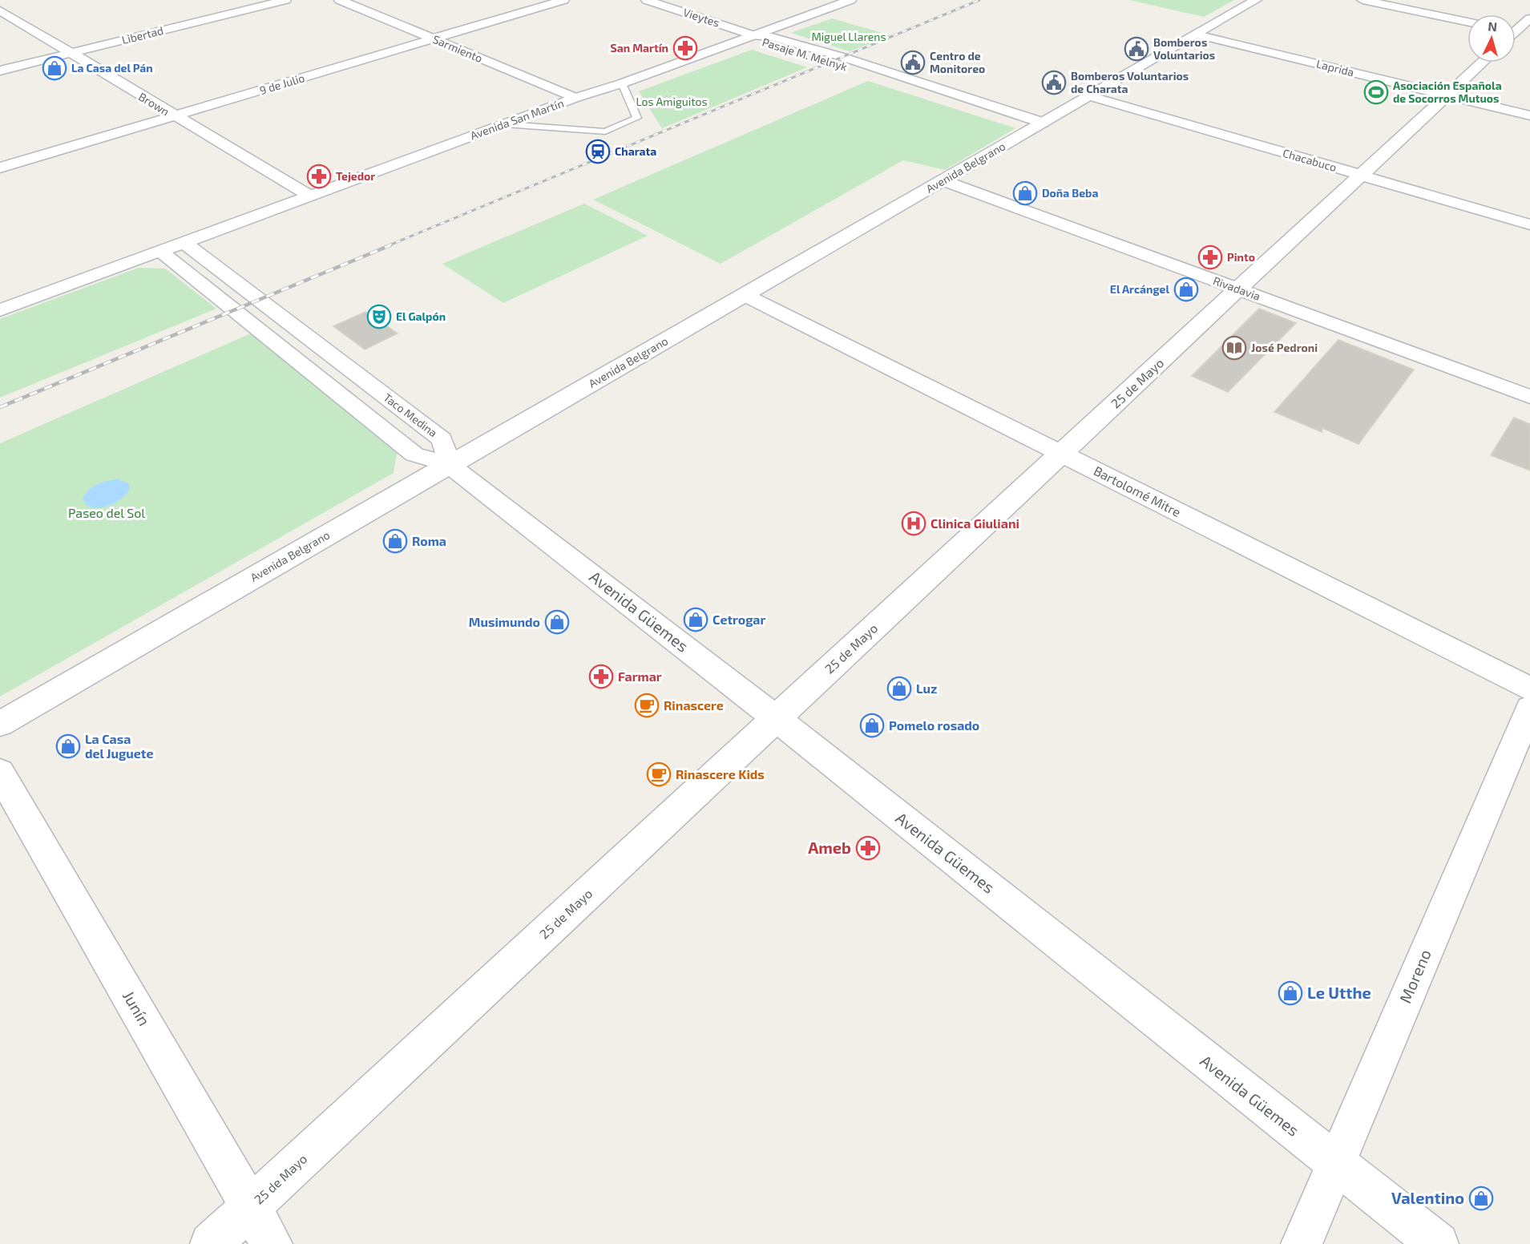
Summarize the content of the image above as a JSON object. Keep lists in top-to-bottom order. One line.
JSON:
{"streets":{"street":["Vieytes","Libertad","Sarmiento","Pasaje M. Melnyk","Laprida","9 de Julio","Brown","Avenida San Martín","Chacabuco","Avenida Belgrano","Rivadavia","25 de Mayo","Taco Medina","Bartolomé Mitre","Avenida Güemes","Moreno","Junín"]},"crossings":[["Vieytes","Pasaje M. Melnyk"],["Vieytes","Avenida San Martín"],["Libertad","Brown"],["Sarmiento","9 de Julio"],["Sarmiento","Avenida San Martín"],["Pasaje M. Melnyk","Avenida San Martín"],["Pasaje M. Melnyk","Avenida Belgrano"],["Laprida","Avenida Belgrano"],["Laprida","25 de Mayo"],["9 de Julio","Brown"],["Brown","Avenida San Martín"],["Avenida San Martín","Taco Medina"],["Chacabuco","Avenida Belgrano"],["Chacabuco","25 de Mayo"],["Avenida Belgrano","Rivadavia"],["Avenida Belgrano","Taco Medina"],["Avenida Belgrano","Bartolomé Mitre"],["Avenida Belgrano","Avenida Güemes"],["Rivadavia","25 de Mayo"],["25 de Mayo","Bartolomé Mitre"],["25 de Mayo","Avenida Güemes"],["25 de Mayo","Junín"],["Taco Medina","Avenida Güemes"],["Avenida Güemes","Moreno"]],"parks":["Miguel Llarens","Los Amiguitos","Paseo del Sol"],"places":{"pharmacy":["San Martín","Tejedor","Pinto","Farmar","Ameb"],"public building":["Bomberos Voluntarios","Centro de Monitoreo","Bomberos Voluntarios de Charata"],"shop":["La Casa del Pán","Doña Beba","El Arcángel","Roma","Cetrogar","Musimundo","Luz","Pomelo rosado","La Casa del Juguete","Le Utthe","Valentino"],"sports":["Asociación Española de Socorros Mutuos"],"station":["Charata"],"theatre":["El Galpón"],"library":["José Pedroni"],"hospital":["Clinica Giuliani"],"cafe":["Rinascere","Rinascere Kids"]},"north":"top"}
